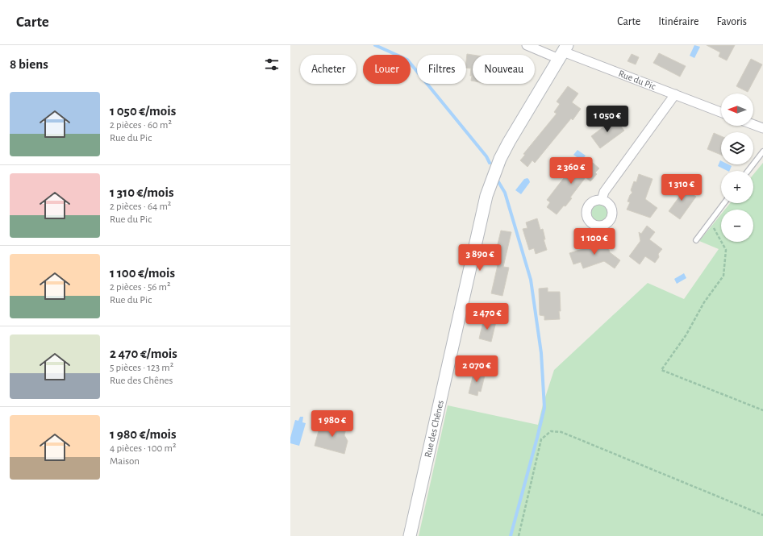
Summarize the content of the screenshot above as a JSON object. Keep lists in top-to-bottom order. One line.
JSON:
{"streets":{"street":["Rue du Pic","Rue des Chênes"]},"crossings":[["Rue du Pic","Rue des Chênes"]],"north":"left","page":{"header":"Carte","nav":["Carte","Itinéraire","Favoris"],"heading":"8 biens","chip":["Acheter","Louer","Filtres","Nouveau"],"list":[{"name":"1 050 €/mois","note":"2 pièces · 60 m² · Rue du Pic"},{"name":"1 310 €/mois","note":"2 pièces · 64 m² · Rue du Pic"},{"name":"1 100 €/mois","note":"2 pièces · 56 m² · Rue du Pic"},{"name":"2 470 €/mois","note":"5 pièces · 123 m² · Rue des Chênes"},{"name":"1 980 €/mois","note":"4 pièces · 100 m² · Maison"}],"map_buttons":["+","−"],"price":["1 050 €","2 360 €","1 310 €","1 100 €","3 890 €","2 470 €","2 070 €","1 980 €"]}}
